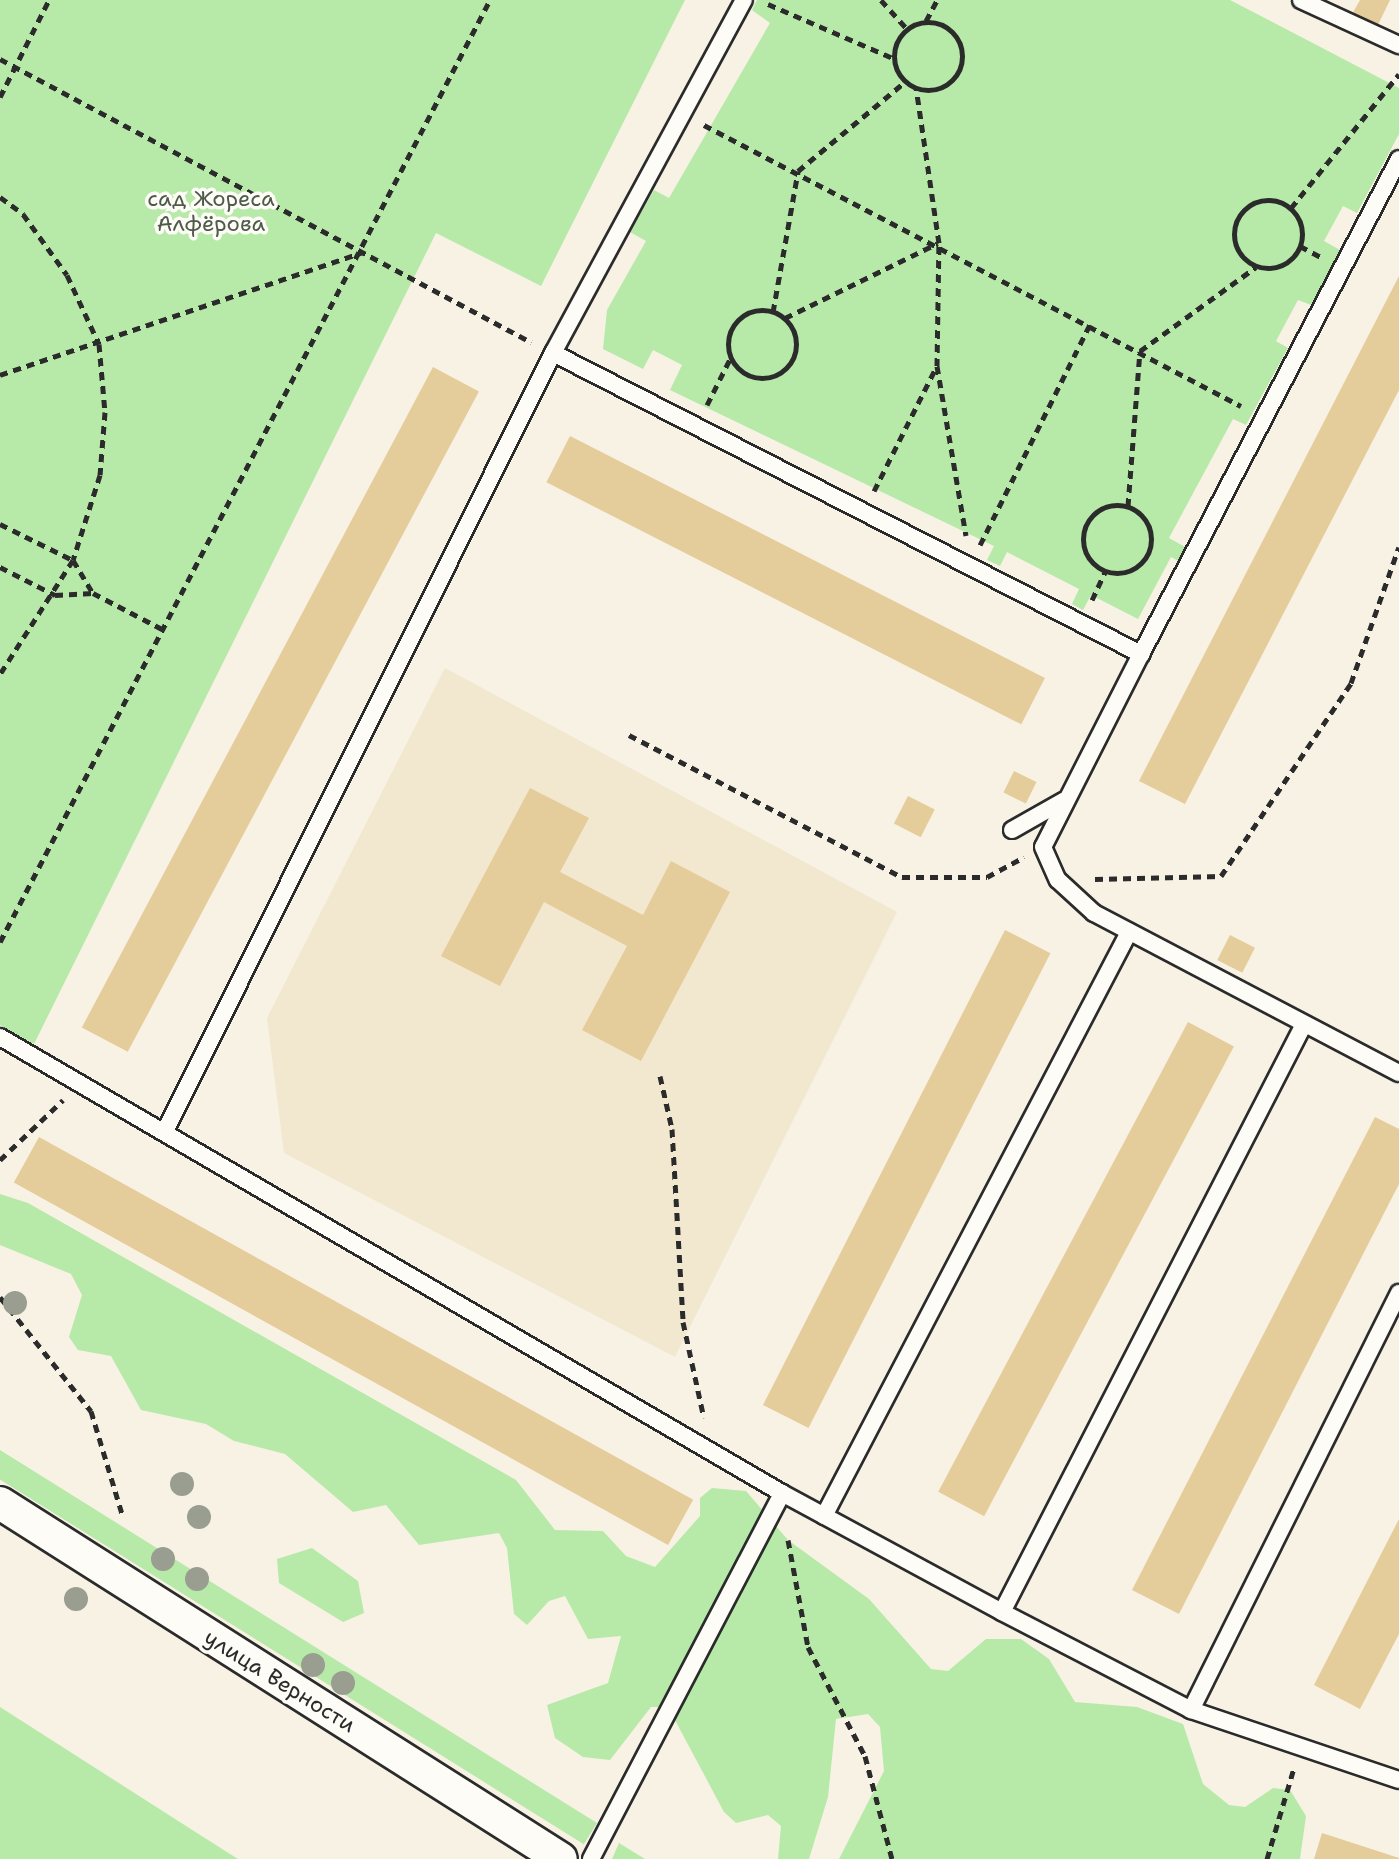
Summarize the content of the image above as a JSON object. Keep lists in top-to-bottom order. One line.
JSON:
{"streets":{"street":["улица Верности"]},"parks":["сад Жореса Алфёрова"]}
